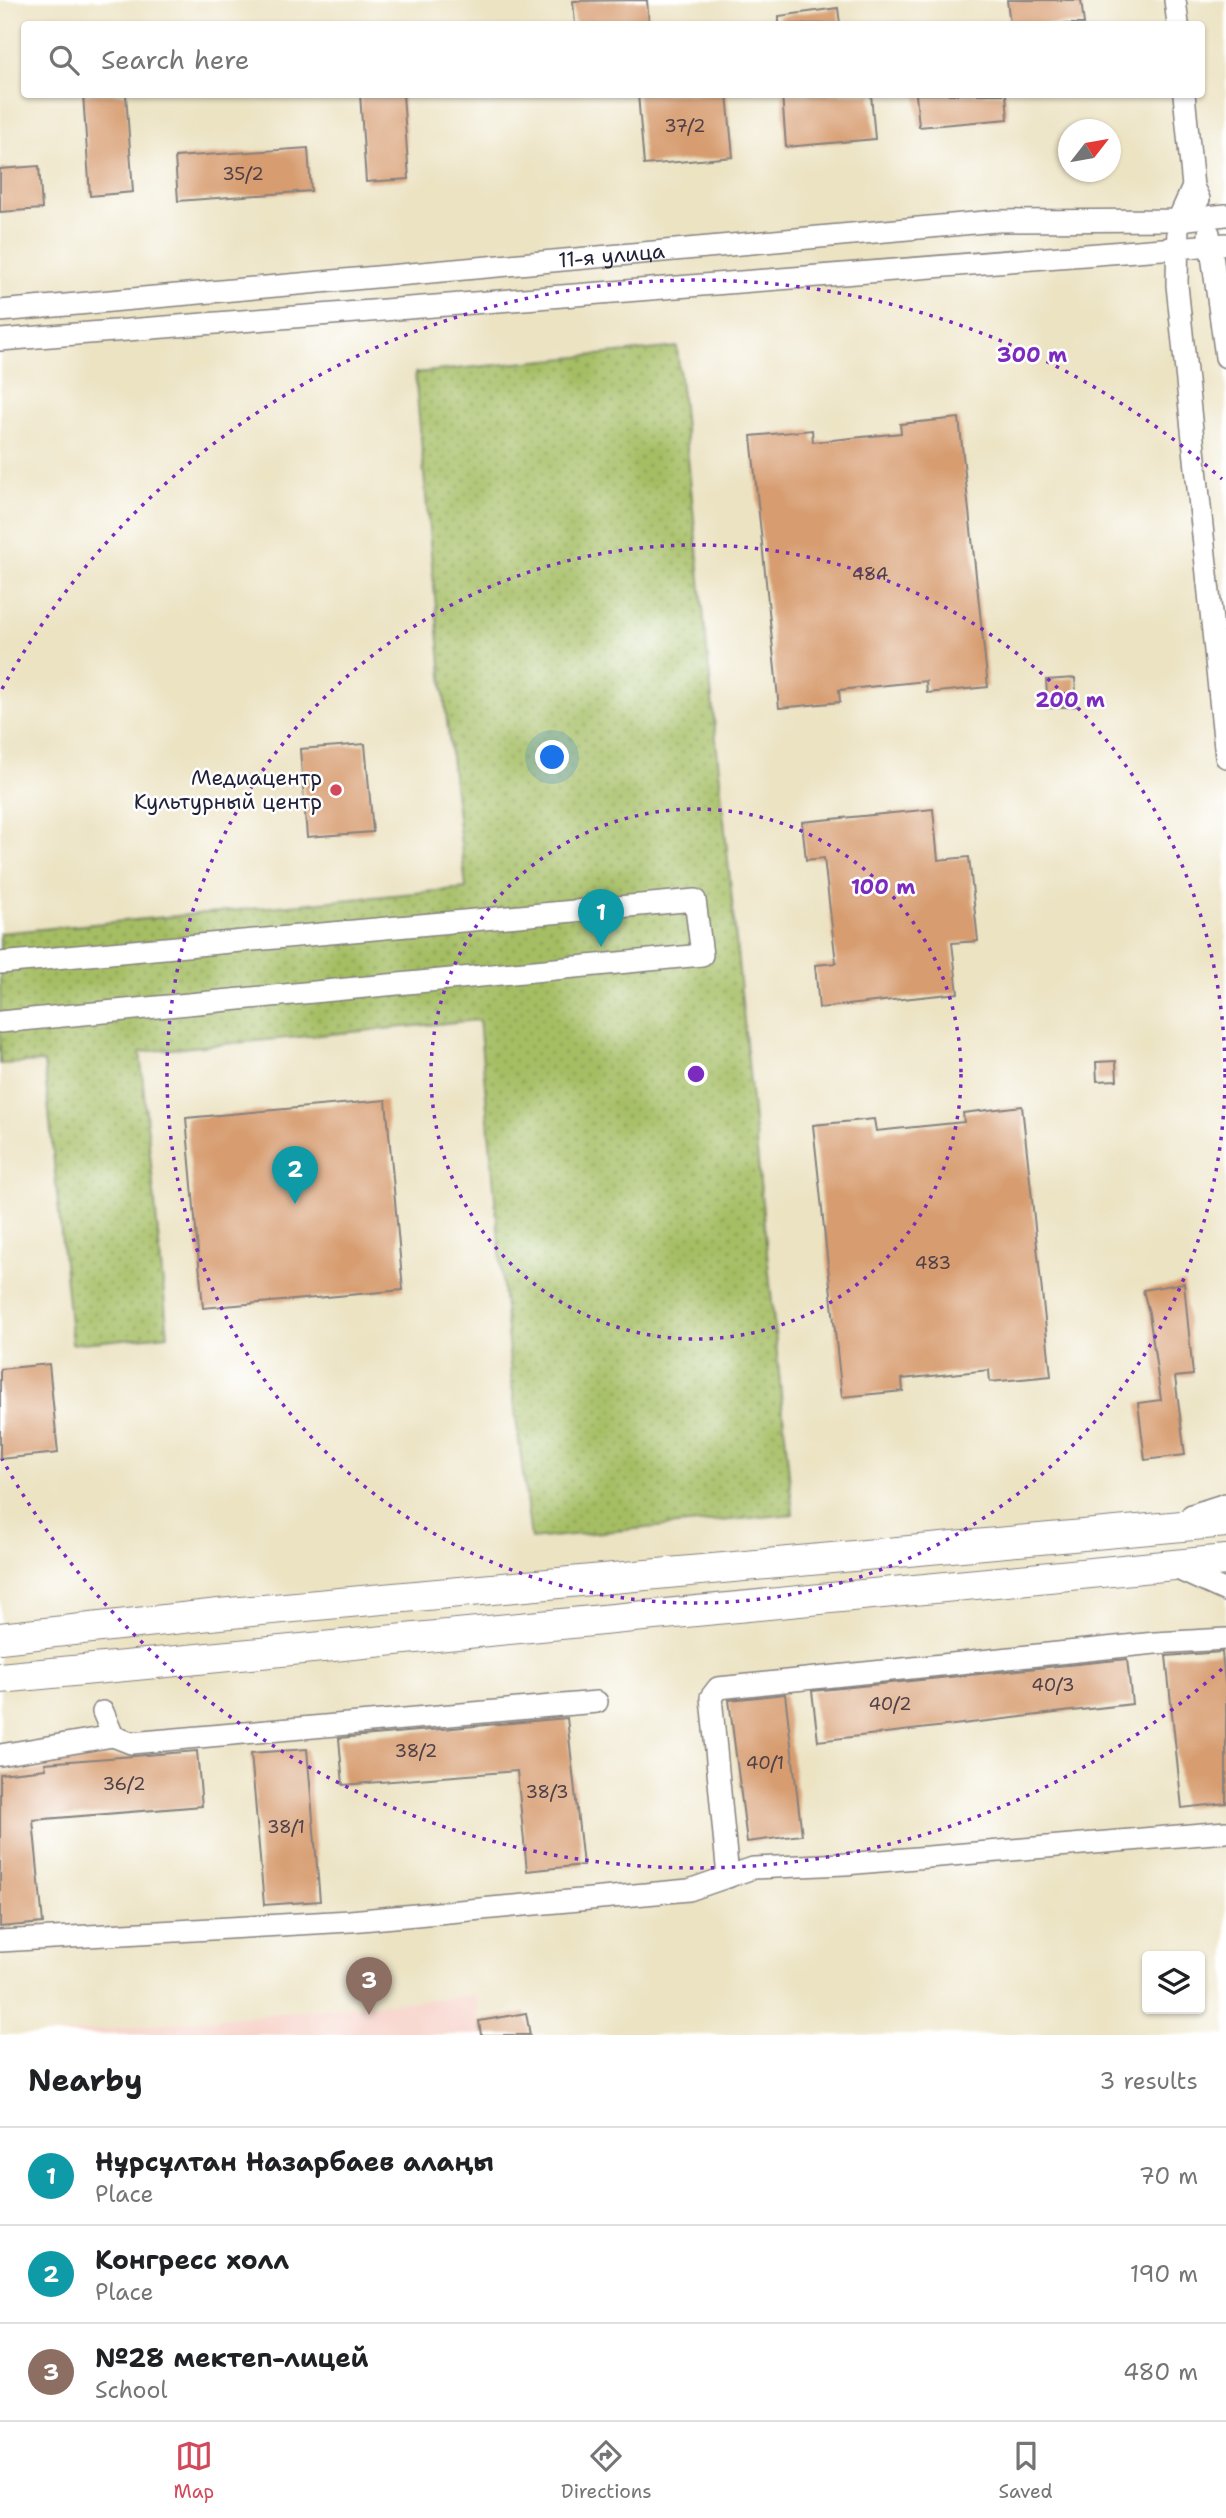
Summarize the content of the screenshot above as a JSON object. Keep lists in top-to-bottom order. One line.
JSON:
{"streets":{"street":["11-я улица"]},"places":["Медиацентр Культурный центр"],"house_numbers":["37/2","35/2","484","483","40/3","40/2","38/2","40/1","36/2","38/3","38/1"],"north":"top right","page":{"search":"Search here","pins":["1","2","3"],"heading":["Nearby","3 results"],"list":[{"mark":"1","name":"Нұрсұлтан Назарбаев алаңы","note":"Place","value":"70 m"},{"mark":"2","name":"Конгресс холл","note":"Place","value":"190 m"},{"mark":"3","name":"№28 мектеп-лицей","note":"School","value":"480 m"}],"nav":["Map","Directions","Saved"]},"rings":["300 m","200 m","100 m"]}
